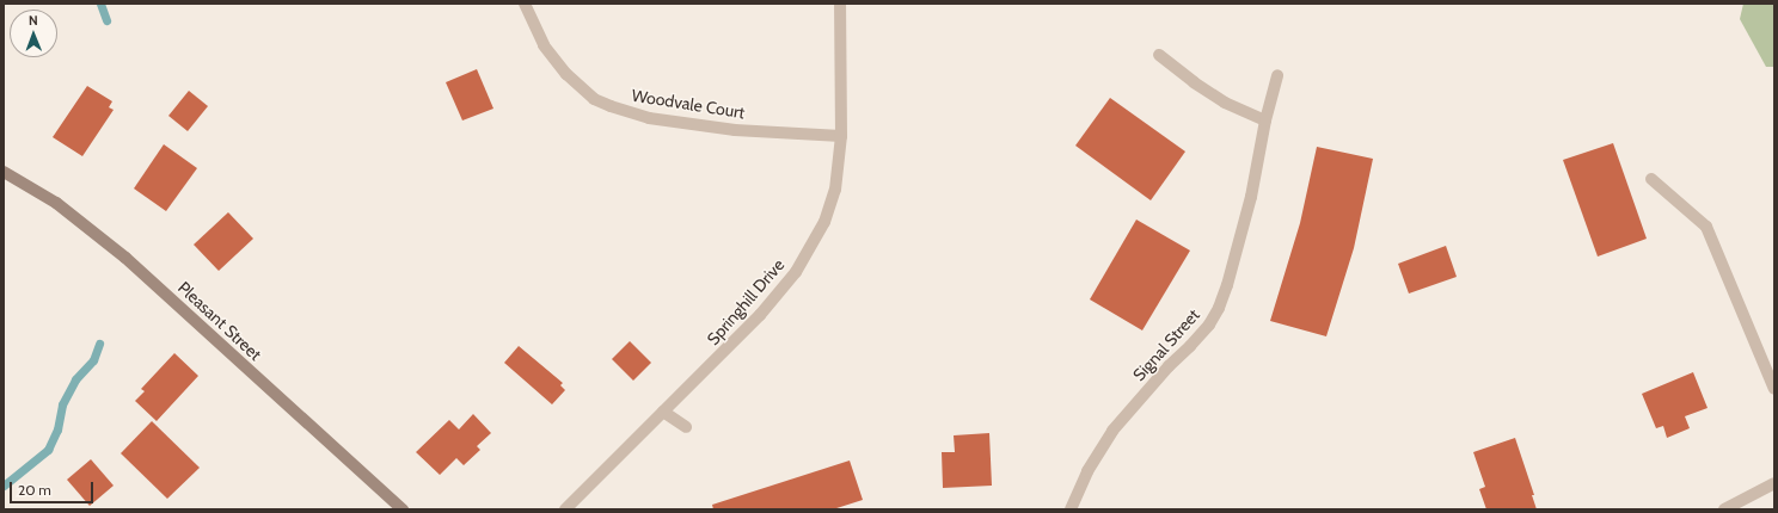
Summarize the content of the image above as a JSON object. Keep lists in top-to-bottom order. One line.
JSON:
{"streets":{"main road":["Pleasant Street"],"street":["Woodvale Court","Springhill Drive","Signal Street"]},"crossings":[["Woodvale Court","Springhill Drive"]],"scale_bar":"20 m","north":"top"}
